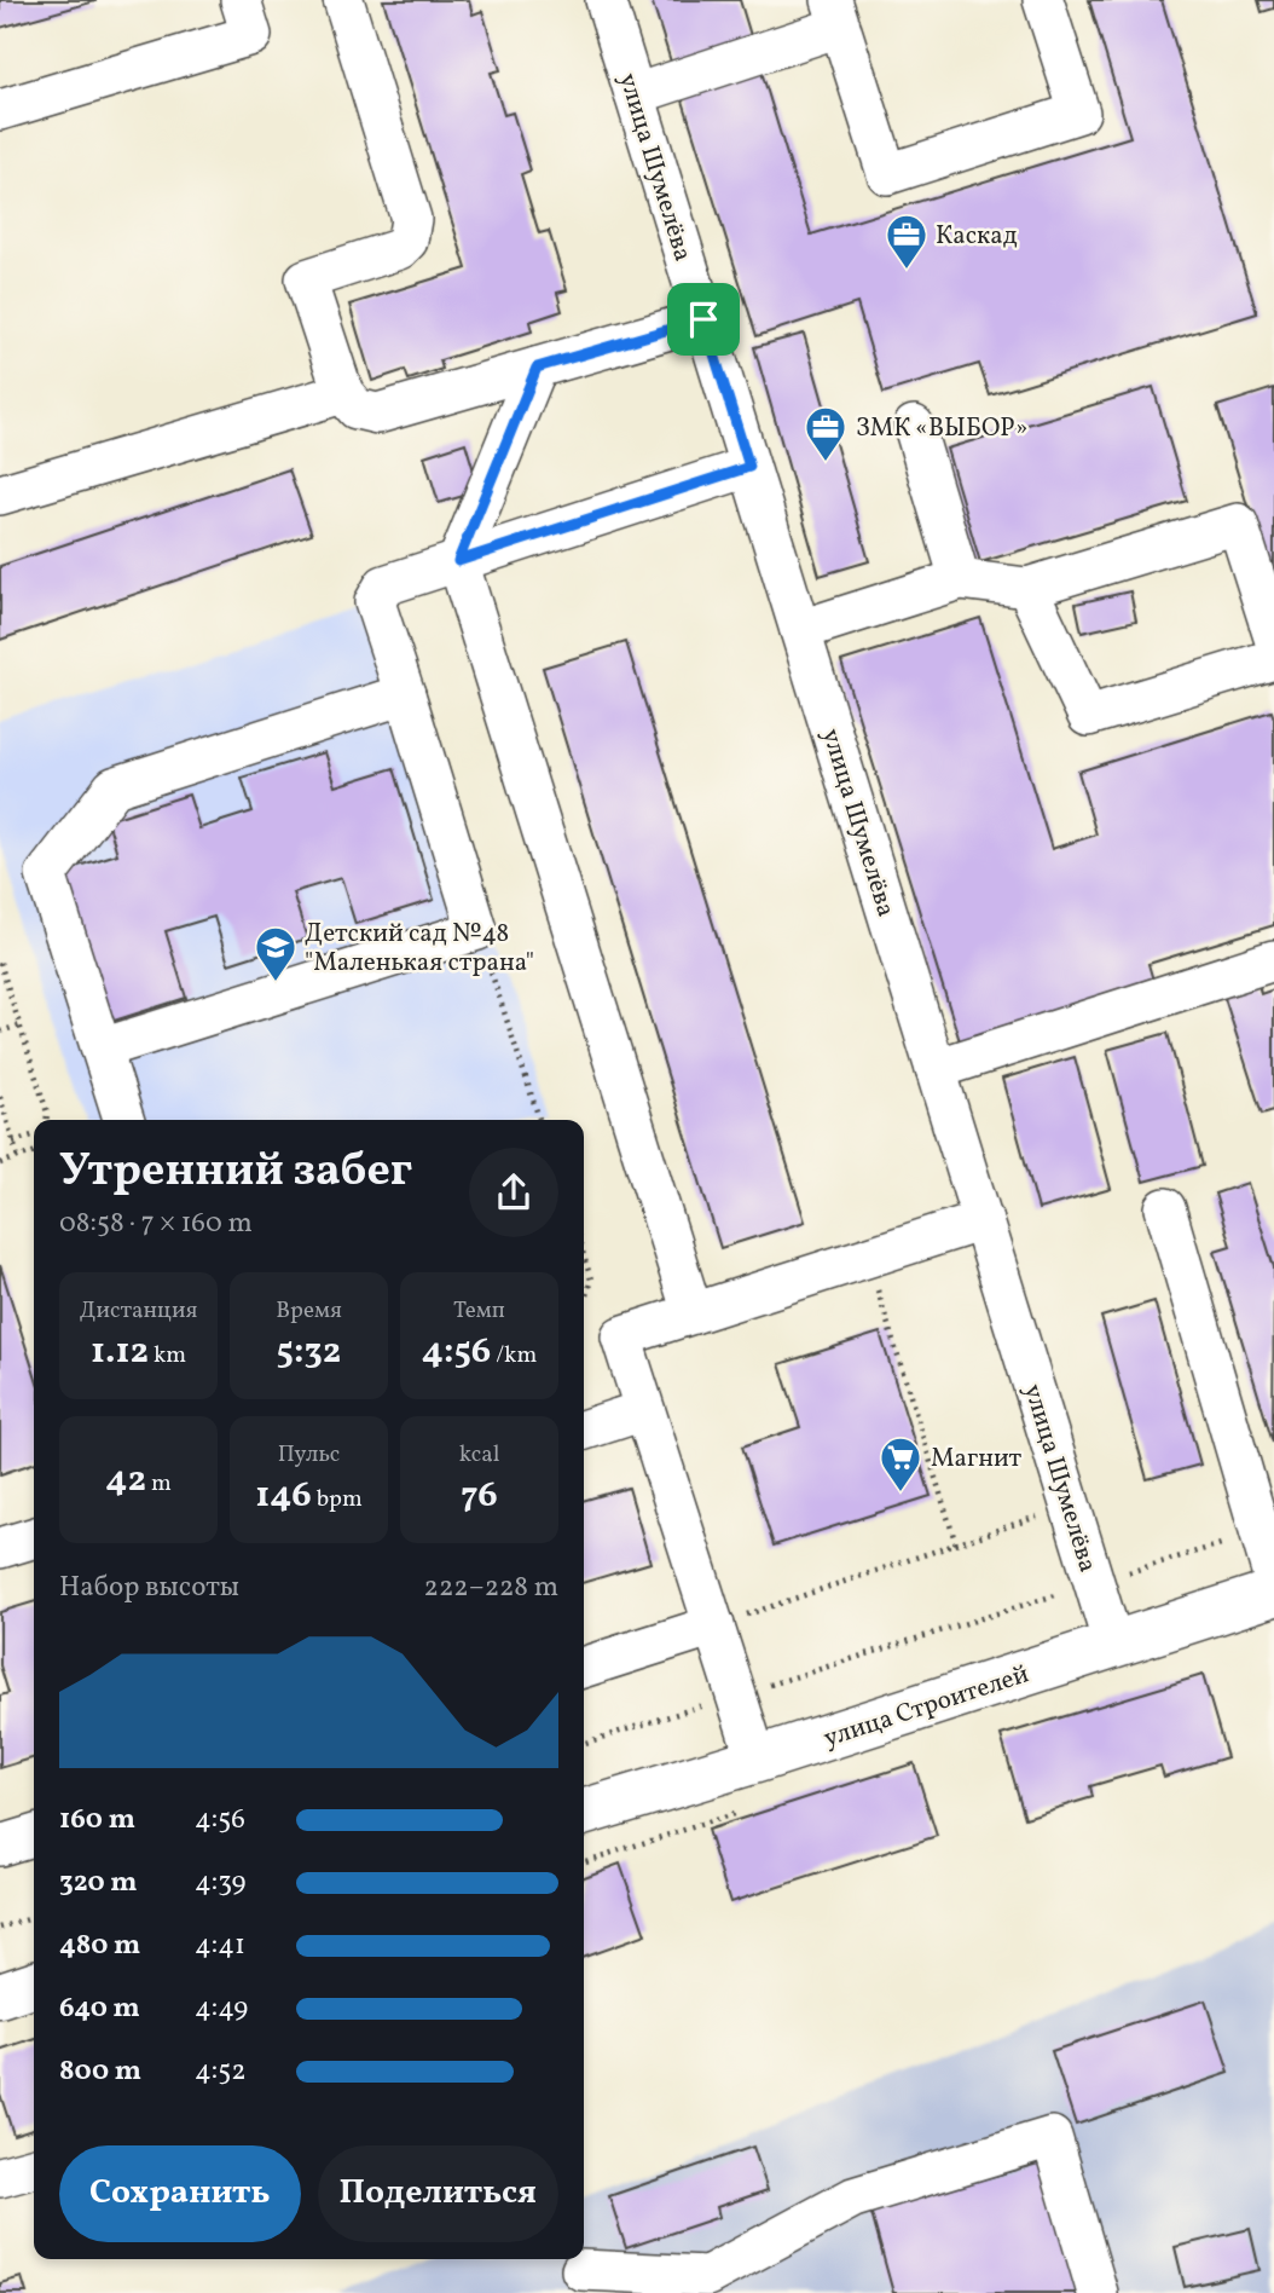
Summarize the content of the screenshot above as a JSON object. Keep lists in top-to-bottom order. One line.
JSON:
{"streets":{"main road":["улица Строителей"],"street":["улица Шумелёва"]},"crossings":[["улица Шумелёва","улица Строителей"]],"places":{"office":["Каскад","ЗМК «ВЫБОР»"],"school or university":["Детский сад №48 \"Маленькая страна\""],"supermarket":["Магнит"]},"page":{"heading":["Утренний забег","08:58 · 7 × 160 m"],"stats":[["Дистанция","1.12 km"],["Время","5:32"],["Темп","4:56 /km"],["42 m"],["Пульс","146 bpm"],["kcal","76"]],"chart":["Набор высоты","222–228 m"],"list":[{"name":"160 m","note":"4:56"},{"name":"320 m","note":"4:39"},{"name":"480 m","note":"4:41"},{"name":"640 m","note":"4:49"},{"name":"800 m","note":"4:52"}],"buttons":["Сохранить","Поделиться"]}}
